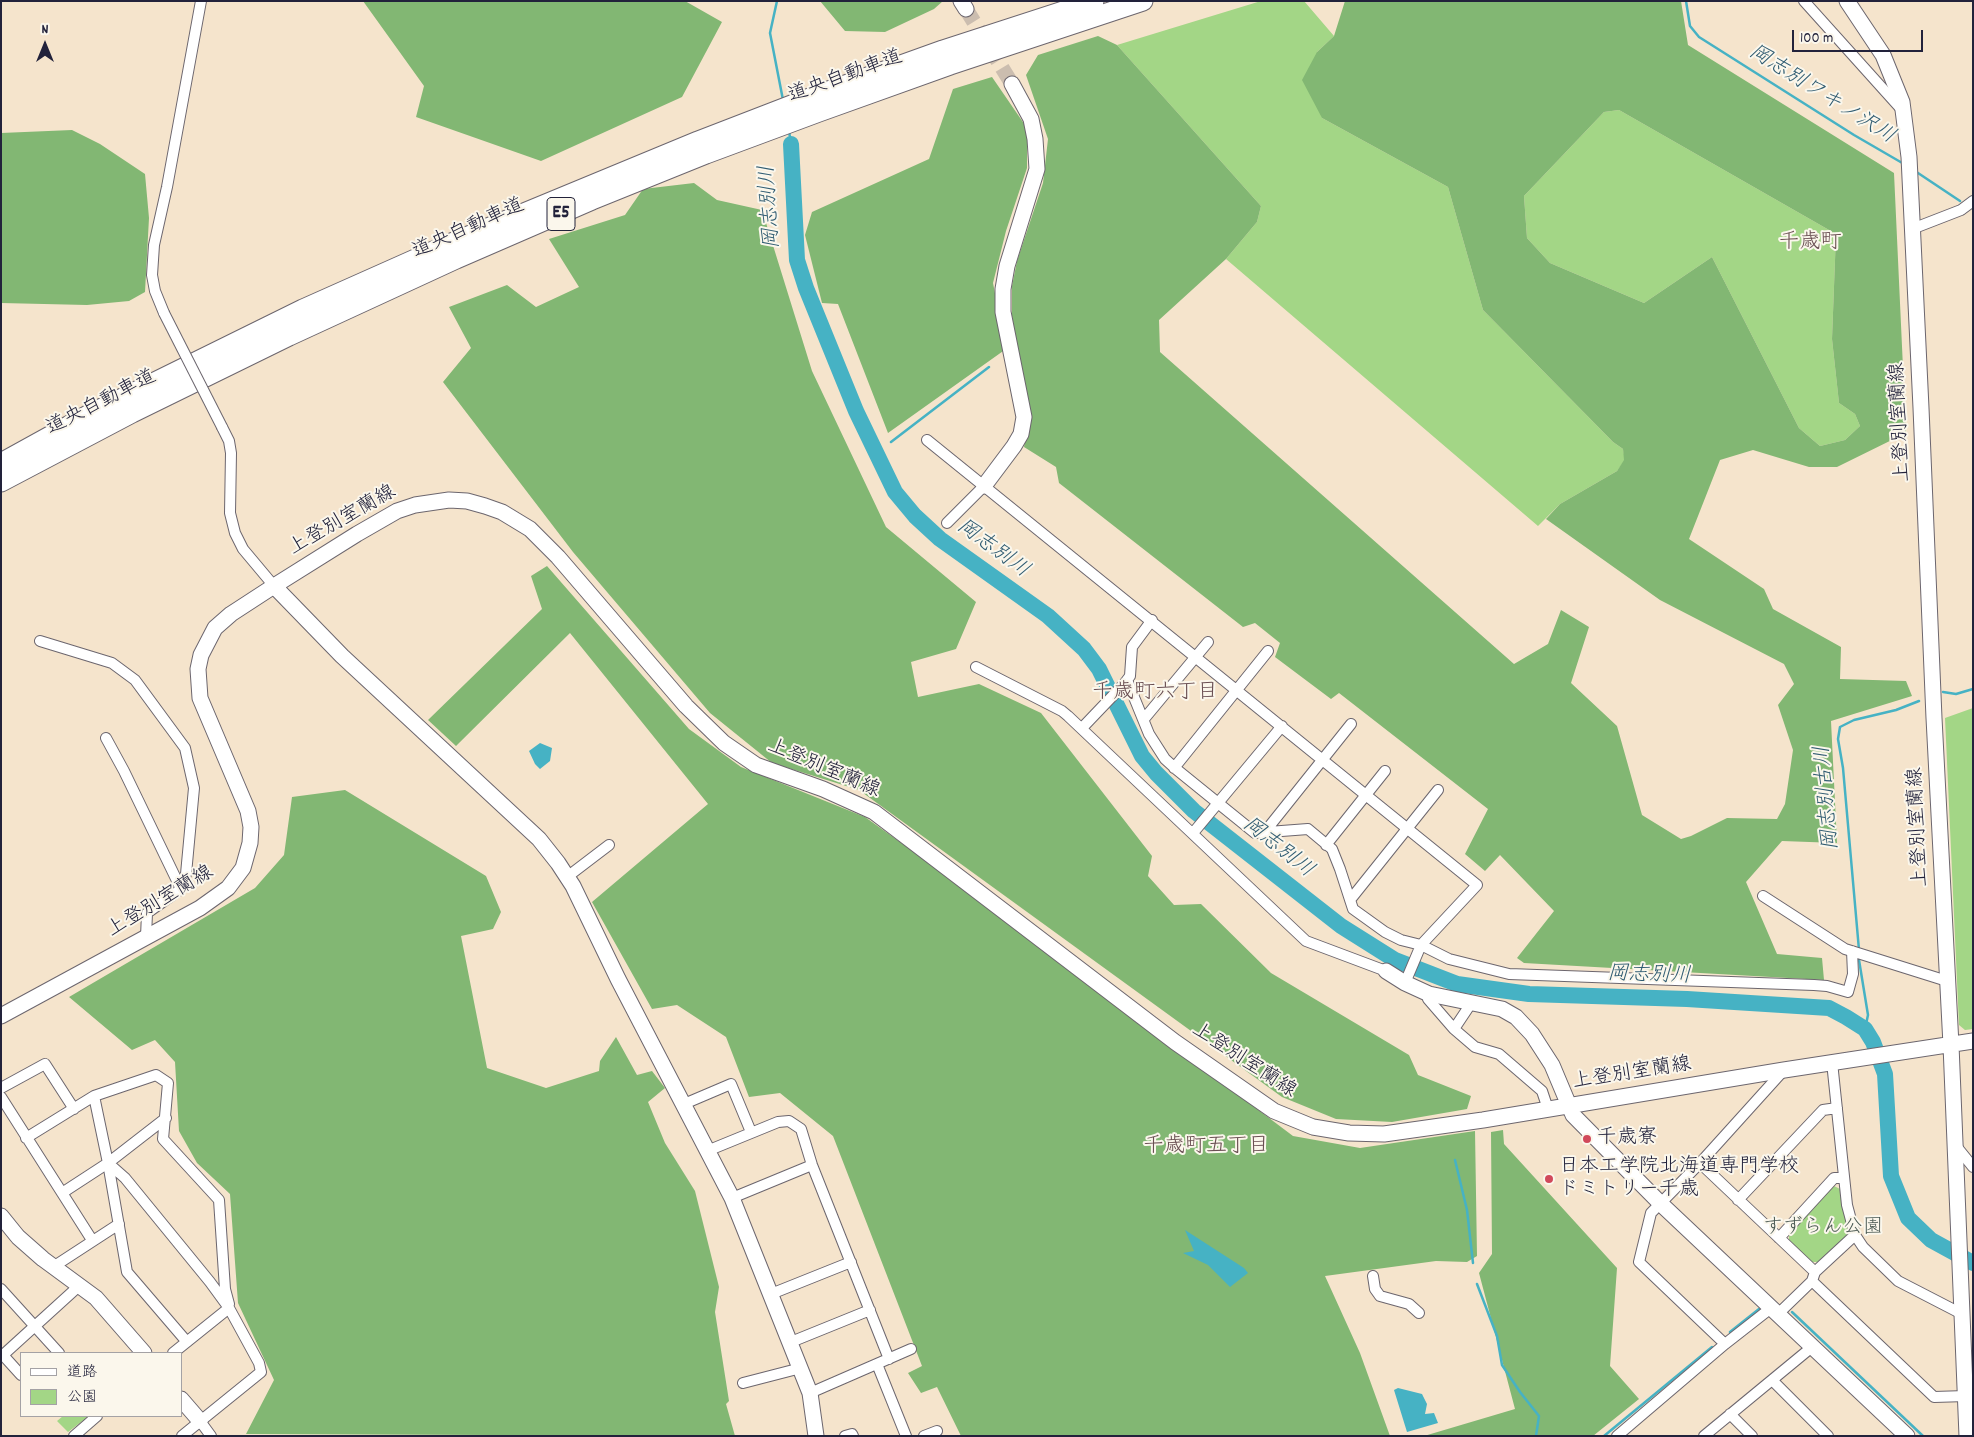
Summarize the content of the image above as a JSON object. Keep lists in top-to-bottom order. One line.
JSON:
{"streets":{"highway":["道央自動車道","E5"],"main road":["上登別室蘭線"]},"districts":["千歳町","千歳町六丁目","千歳町五丁目"],"water":["岡志別ワキノ沢川","岡志別川","岡志別古川"],"parks":["すずらん公園"],"places":["千歳寮","日本工学院北海道専門学校 ドミトリー千歳"],"legend":["道路","公園"],"scale_bar":"100 m","north":"top"}
